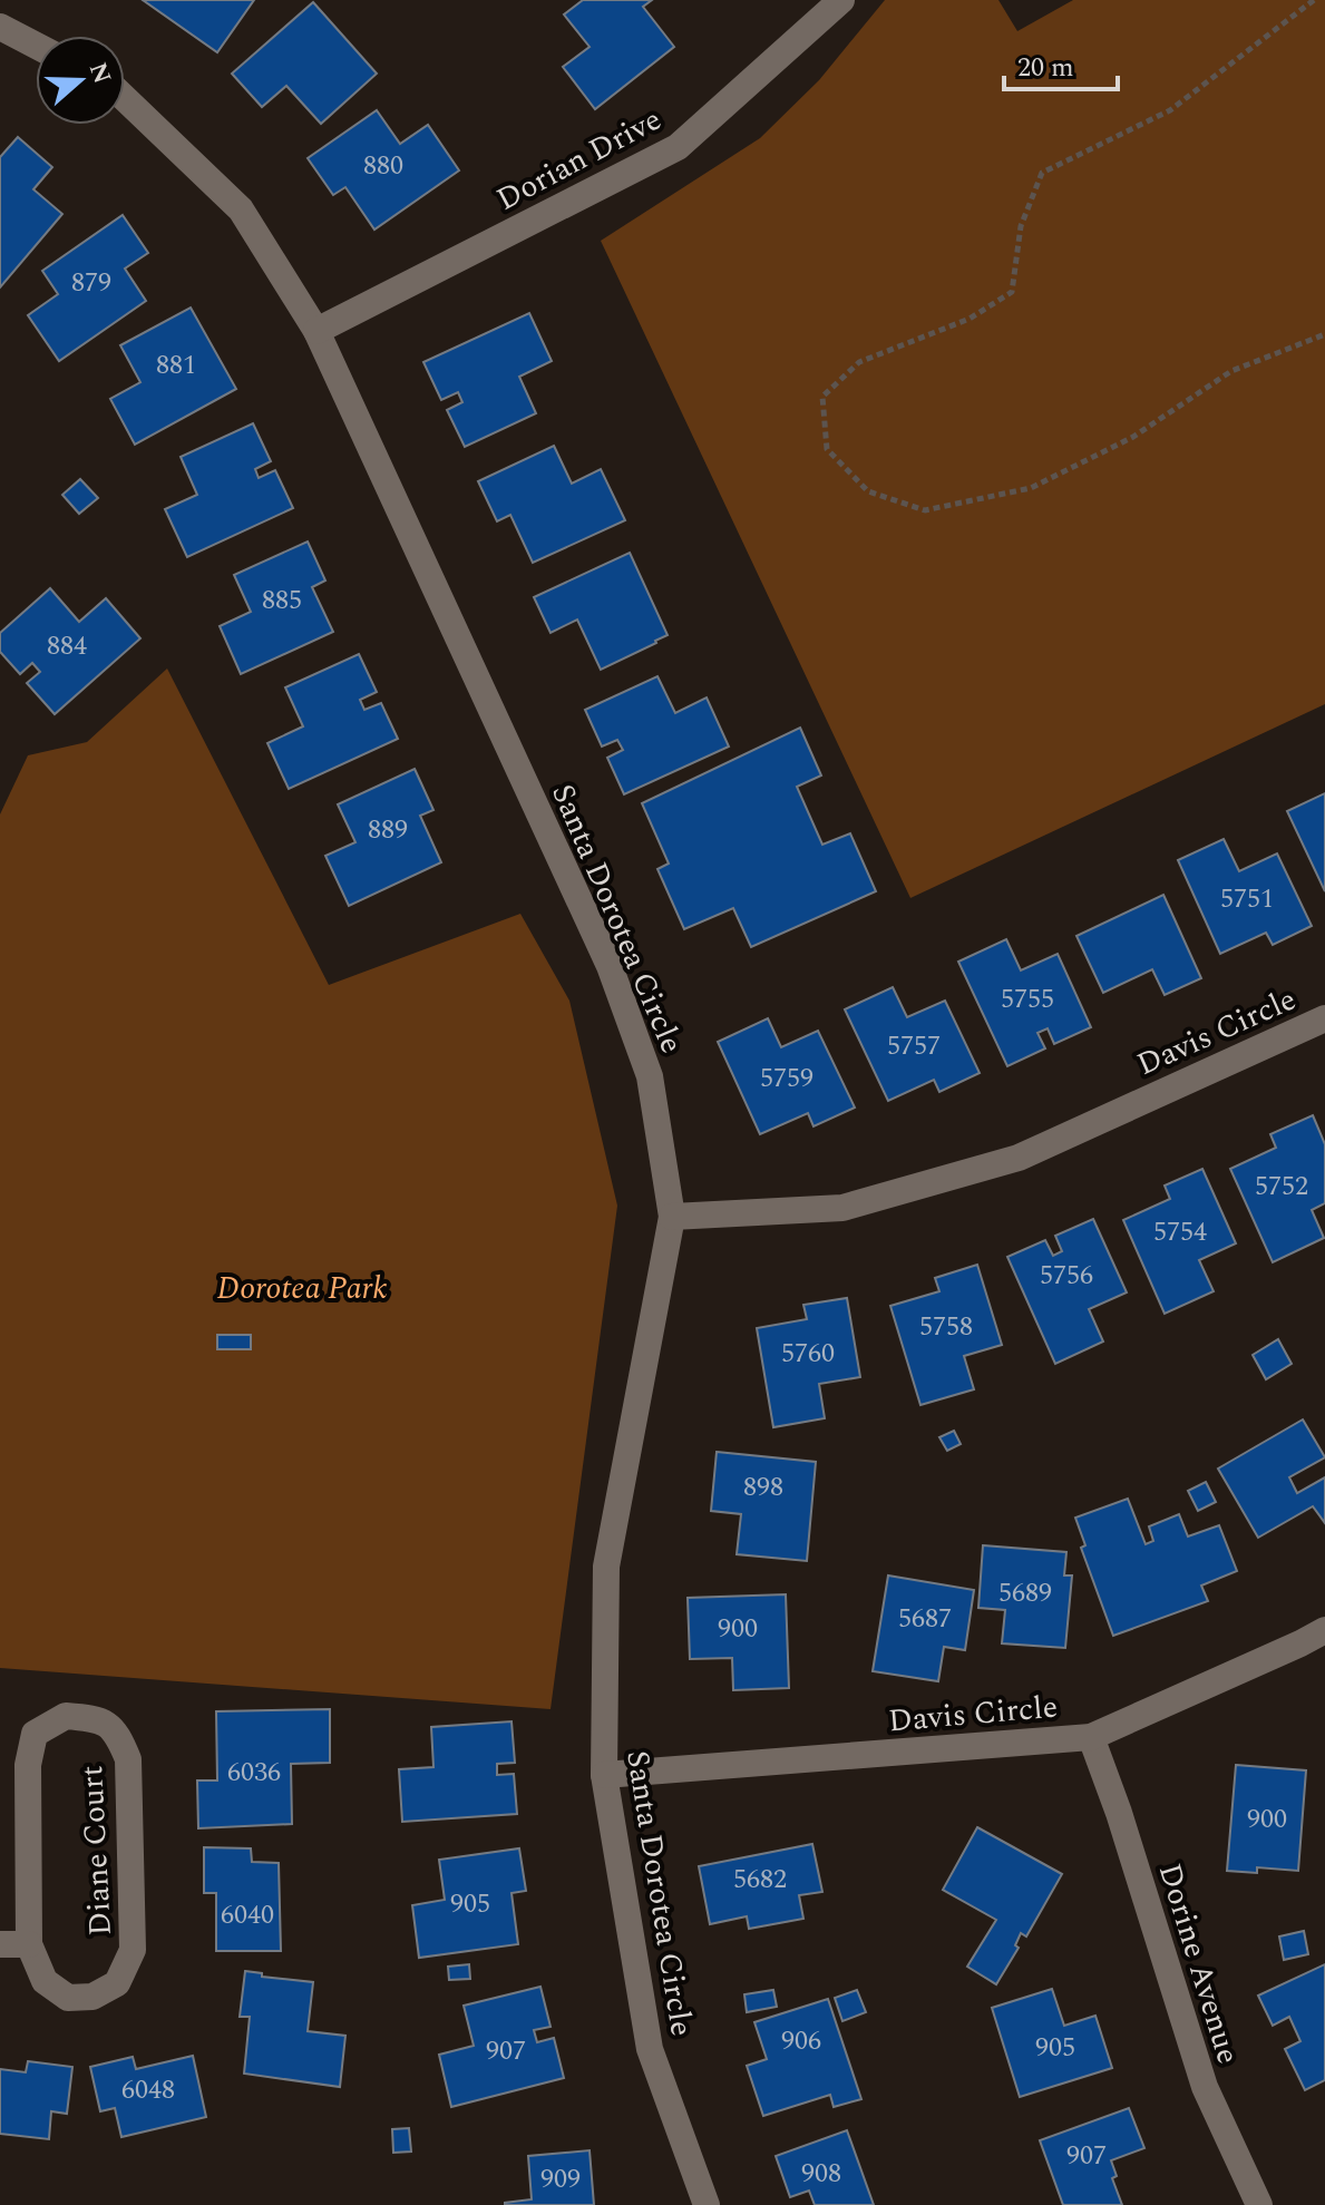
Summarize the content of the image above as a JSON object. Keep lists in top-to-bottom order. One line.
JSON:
{"streets":{"street":["Dorian Drive","Santa Dorotea Circle","Davis Circle","Diane Court","Dorine Avenue"]},"crossings":[["Dorian Drive","Santa Dorotea Circle"],["Santa Dorotea Circle","Davis Circle"],["Davis Circle","Dorine Avenue"]],"parks":["Dorotea Park"],"house_numbers":["880","879","881","885","884","889","5751","5755","5757","5759","5752","5754","5756","5758","5760","898","5689","5687","900","6036","900","5682","905","6040","906","905","907","6048","907","908","909"],"scale_bar":"20 m","north":"right"}
